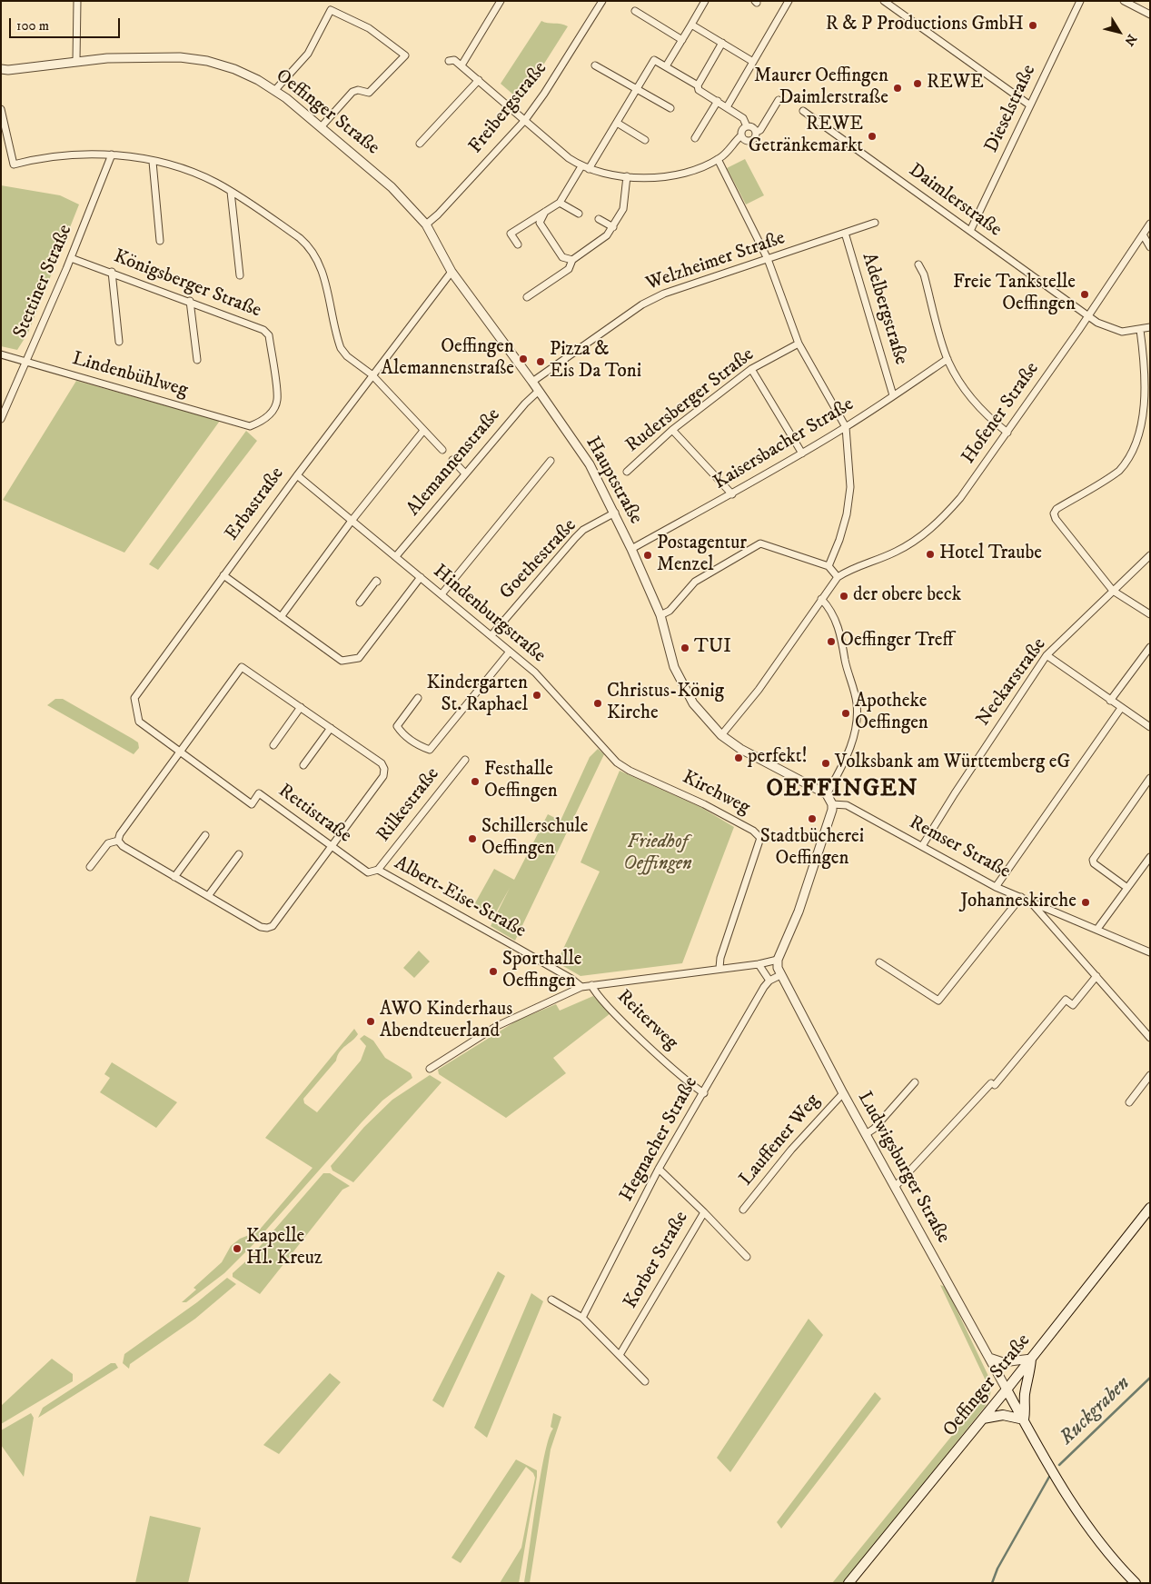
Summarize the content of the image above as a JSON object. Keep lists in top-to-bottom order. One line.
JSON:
{"streets":{"main road":["Oeffinger Straße"],"street":["Freibergstraße","Dieselstraße","Daimlerstraße","Welzheimer Straße","Stettiner Straße","Königsberger Straße","Adelbergstraße","Lindenbühlweg","Rudersberger Straße","Hofener Straße","Kaisersbacher Straße","Alemannenstraße","Hauptstraße","Erbastraße","Goethestraße","Hindenburgstraße","Neckarstraße","Kirchweg","Rilkestraße","Rettistraße","Remser Straße","Albert-Eise-Straße","Reiterweg","Hegnacher Straße","Lauffener Weg","Ludwigsburger Straße","Korber Straße"]},"crossings":[["Freibergstraße","Oeffinger Straße"],["Dieselstraße","Daimlerstraße"],["Oeffinger Straße","Hauptstraße"],["Oeffinger Straße","Erbastraße"],["Oeffinger Straße","Ludwigsburger Straße"],["Daimlerstraße","Hofener Straße"],["Welzheimer Straße","Adelbergstraße"],["Welzheimer Straße","Hauptstraße"],["Stettiner Straße","Königsberger Straße"],["Stettiner Straße","Lindenbühlweg"],["Königsberger Straße","Lindenbühlweg"],["Adelbergstraße","Kaisersbacher Straße"],["Kaisersbacher Straße","Hauptstraße"],["Alemannenstraße","Hauptstraße"],["Alemannenstraße","Hindenburgstraße"],["Hauptstraße","Erbastraße"],["Hauptstraße","Goethestraße"],["Erbastraße","Hindenburgstraße"],["Erbastraße","Rettistraße"],["Goethestraße","Hindenburgstraße"],["Hindenburgstraße","Kirchweg"],["Neckarstraße","Remser Straße"],["Rilkestraße","Albert-Eise-Straße"],["Rettistraße","Albert-Eise-Straße"],["Reiterweg","Hegnacher Straße"],["Hegnacher Straße","Korber Straße"],["Lauffener Weg","Ludwigsburger Straße"]],"districts":["OEFFINGEN"],"water":["Ruckgraben"],"parks":["Friedhof Oeffingen"],"places":["R & P Productions GmbH","REWE","Maurer Oeffingen Daimlerstraße","REWE Getränkemarkt","Freie Tankstelle Oeffingen","Oeffingen Alemannenstraße","Pizza & Eis Da Toni","Hotel Traube","Postagentur Menzel","der obere beck","Oeffinger Treff","TUI","Kindergarten St. Raphael","Christus-König Kirche","Apotheke Oeffingen","perfekt!","Volksbank am Württemberg eG","Festhalle Oeffingen","Stadtbücherei Oeffingen","Schillerschule Oeffingen","Johanneskirche","Sporthalle Oeffingen","AWO Kinderhaus Abendteuerland","Kapelle Hl. Kreuz"],"scale_bar":"100 m","north":"bottom right"}
